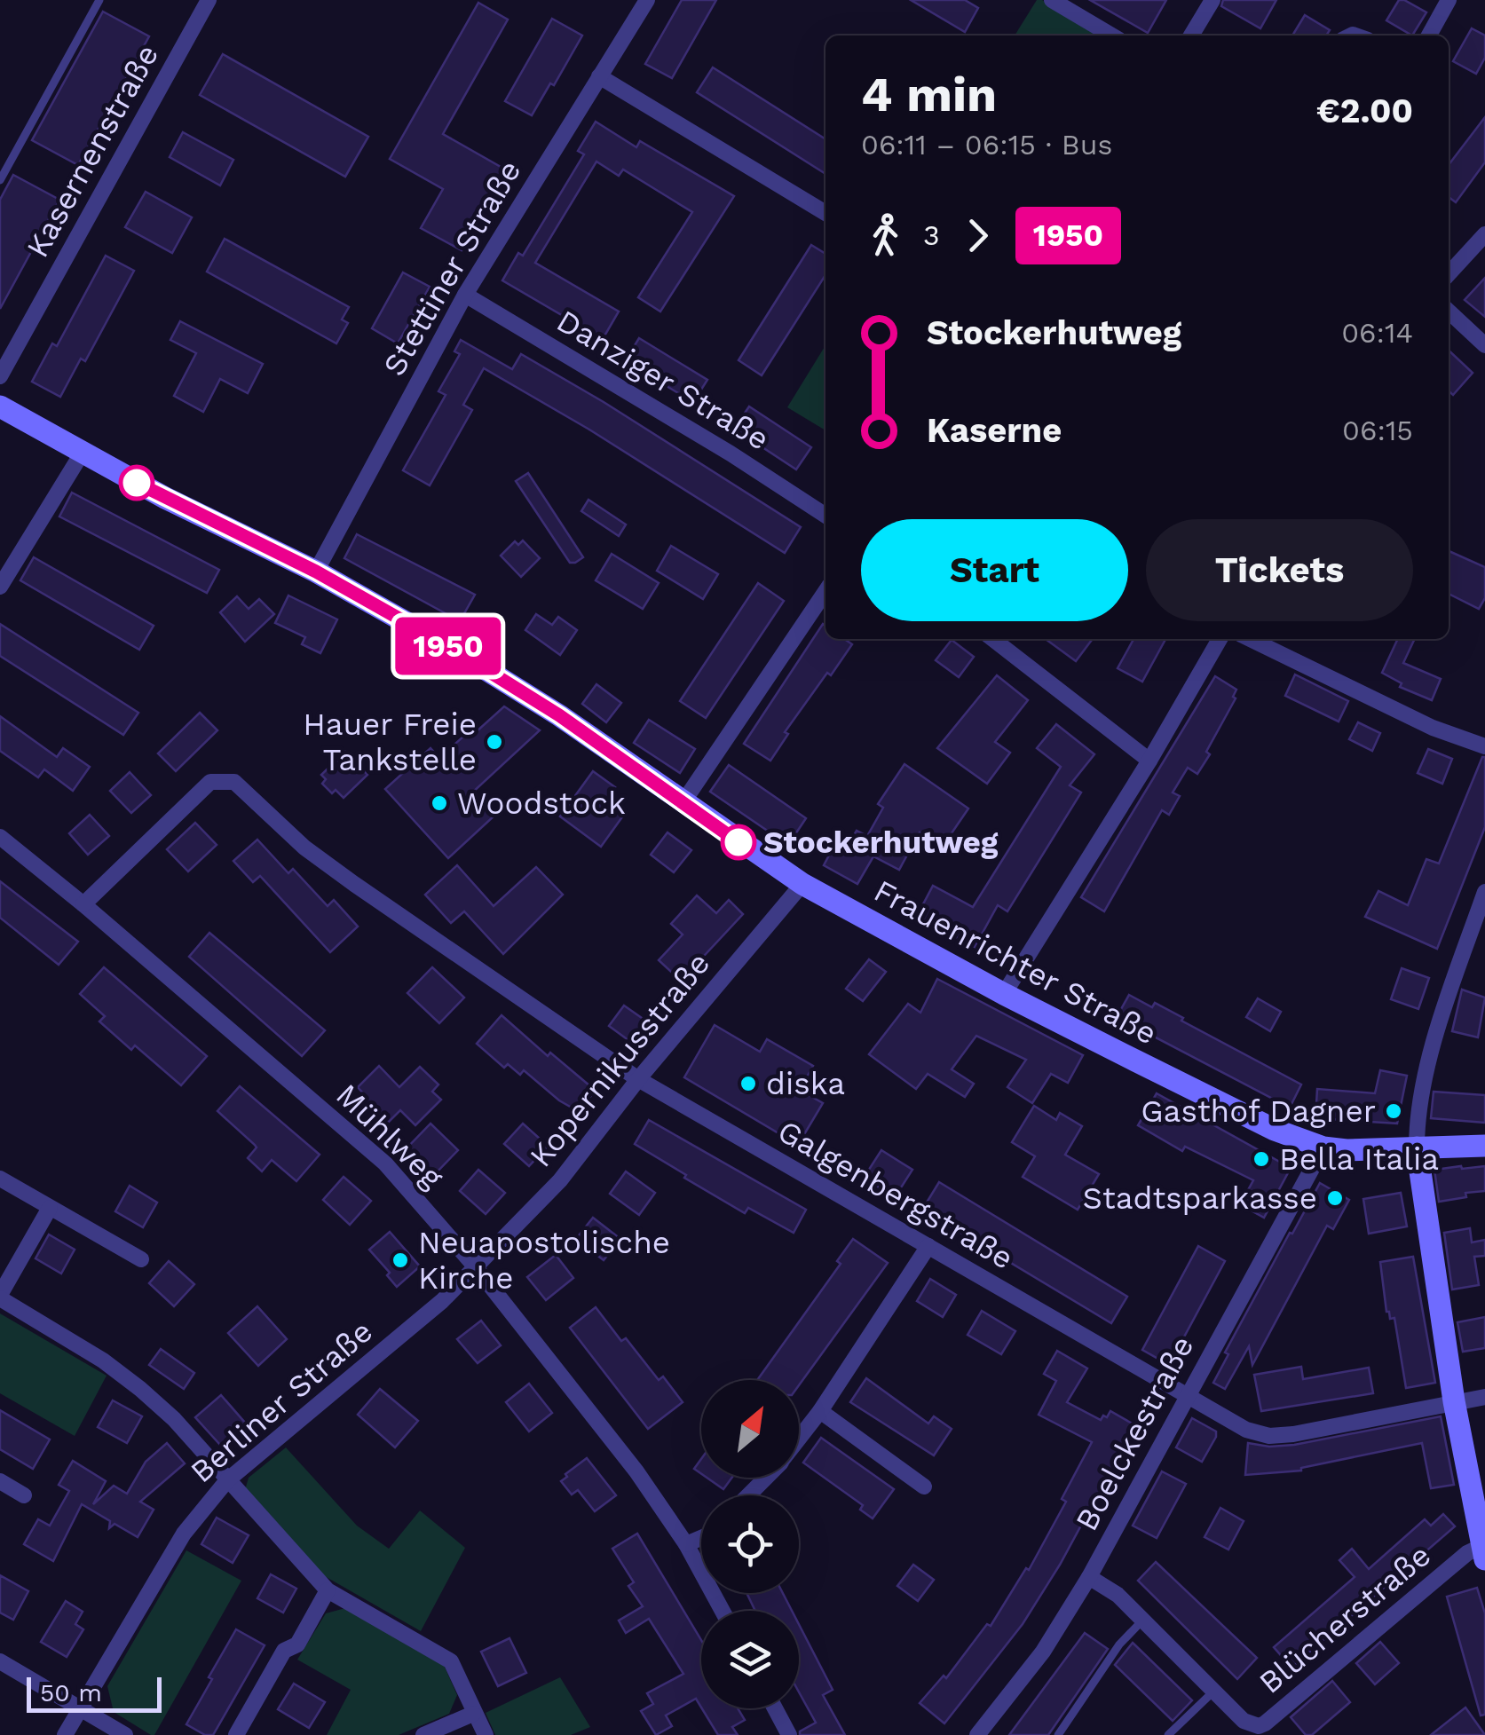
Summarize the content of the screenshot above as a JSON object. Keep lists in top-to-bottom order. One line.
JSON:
{"streets":{"main road":["Frauenrichter Straße"],"street":["Kasernenstraße","Stettiner Straße","Danziger Straße","Kopernikusstraße","Mühlweg","Galgenbergstraße","Berliner Straße","Boelckestraße","Blücherstraße"]},"crossings":[["Stettiner Straße","Danziger Straße"],["Stettiner Straße","Frauenrichter Straße"],["Frauenrichter Straße","Kopernikusstraße"],["Frauenrichter Straße","Boelckestraße"],["Kopernikusstraße","Mühlweg"],["Kopernikusstraße","Galgenbergstraße"],["Kopernikusstraße","Berliner Straße"],["Mühlweg","Galgenbergstraße"],["Mühlweg","Berliner Straße"],["Galgenbergstraße","Boelckestraße"],["Boelckestraße","Blücherstraße"]],"places":["Hauer Freie Tankstelle","Woodstock","Stockerhutweg","diska","Gasthof Dagner","Bella Italia","Stadtsparkasse","Neuapostolische Kirche"],"lines":["bus line 1950"],"scale_bar":"50 m","north":"top right","page":{"on_map":"1950","heading":["4 min","06:11 – 06:15 · Bus","€2.00"],"legs":["3","1950"],"list":[{"name":"Stockerhutweg","value":"06:14"},{"name":"Kaserne","value":"06:15"}],"buttons":["Start","Tickets"],"scale":"50 m"}}
